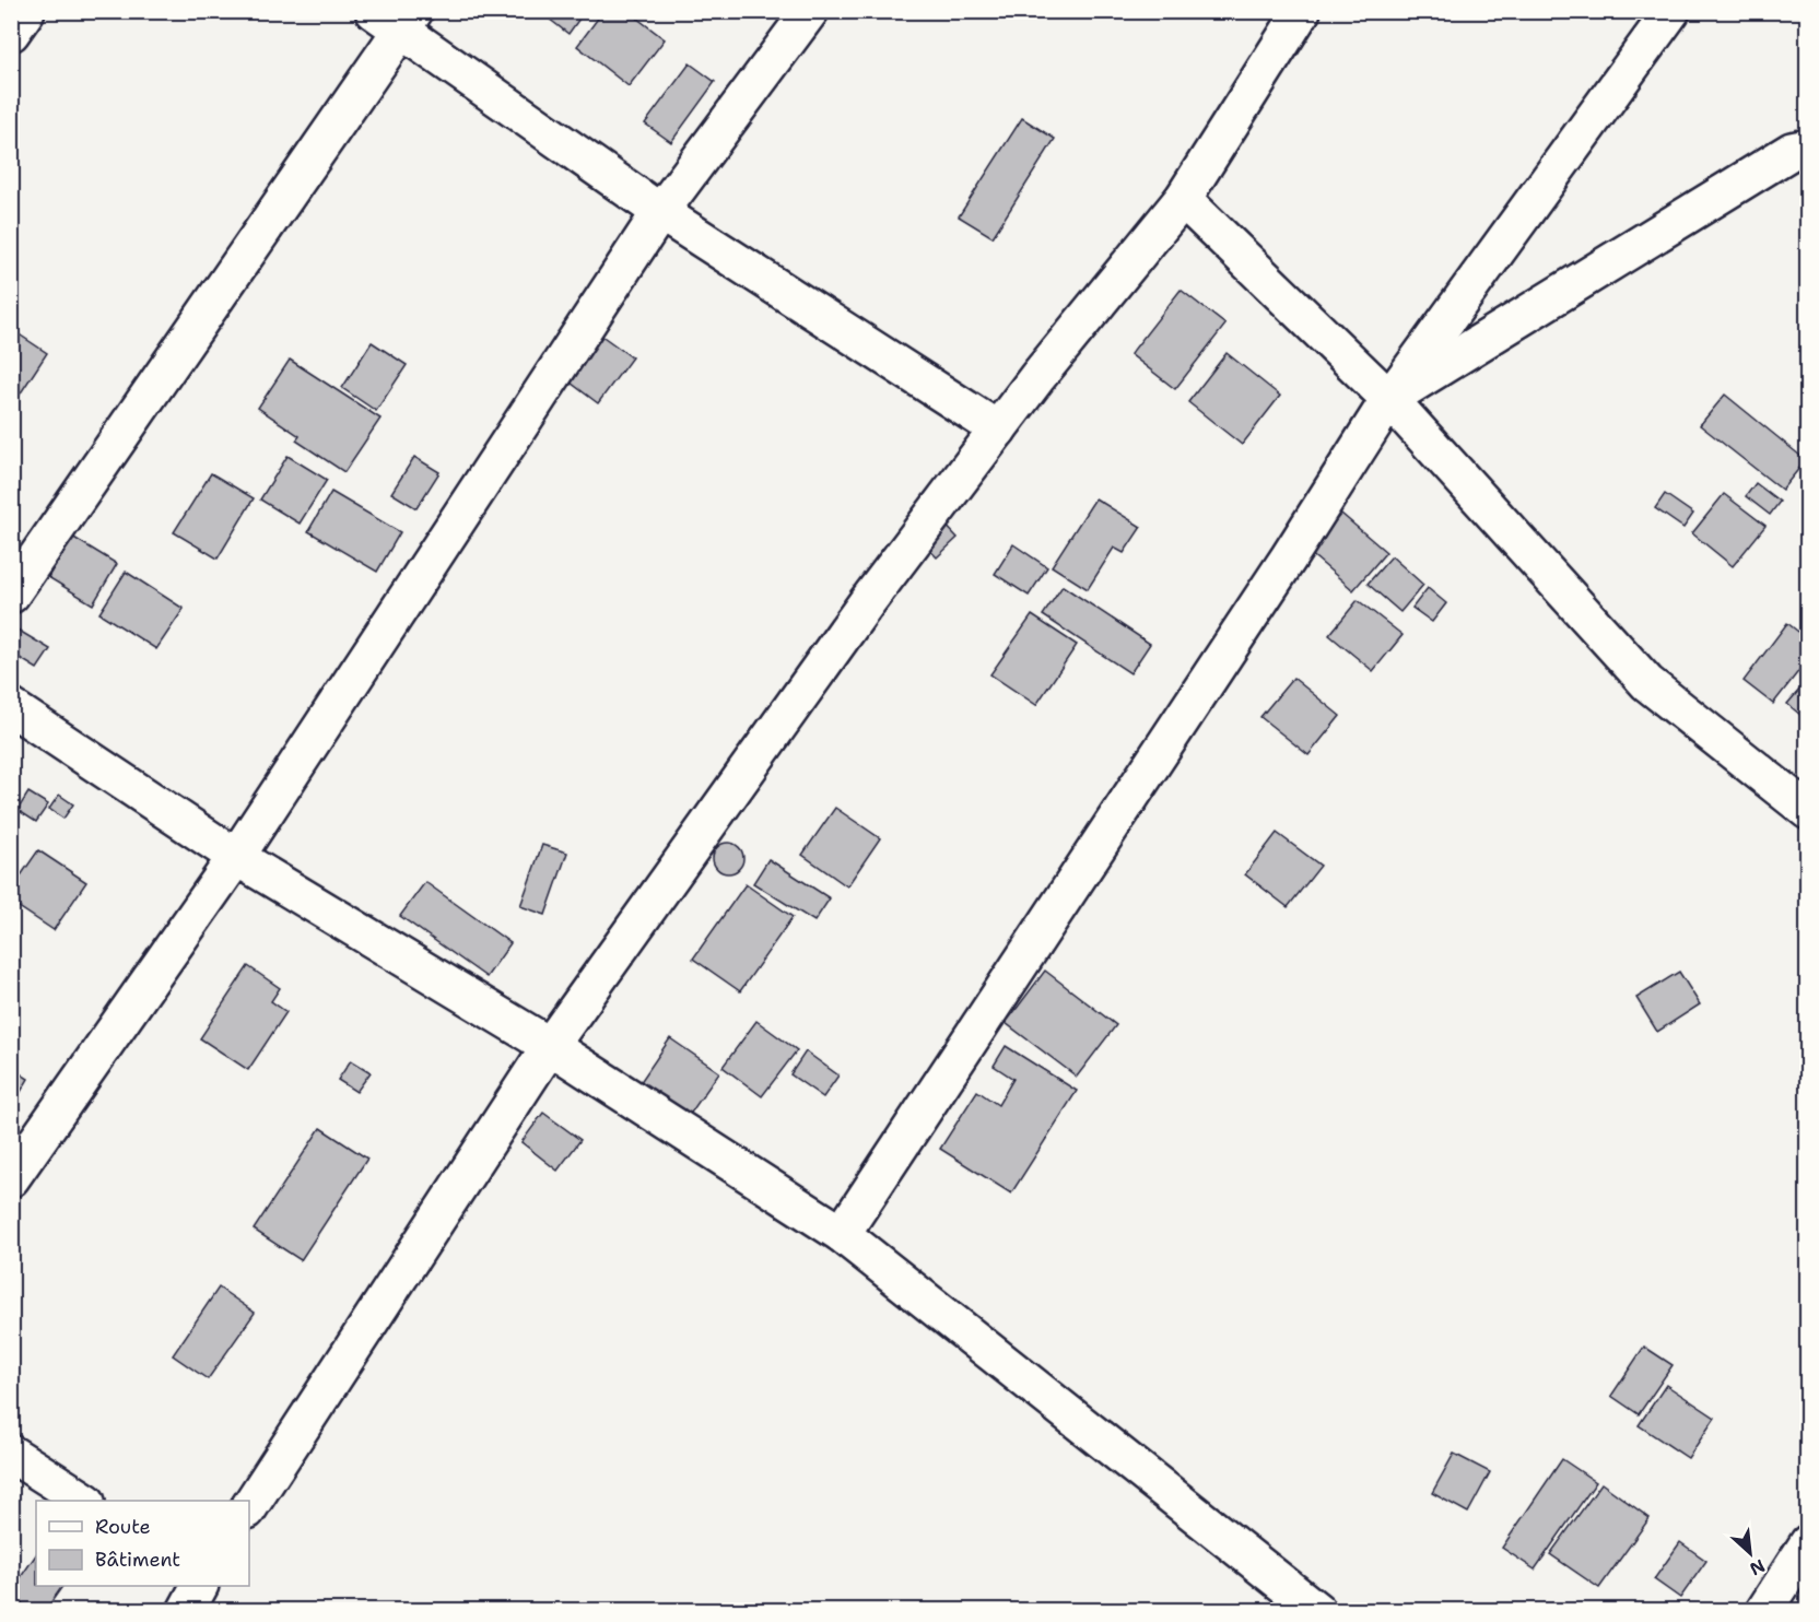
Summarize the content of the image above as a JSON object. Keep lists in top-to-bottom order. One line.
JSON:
{"legend":["Route","Bâtiment"],"north":"bottom right"}
